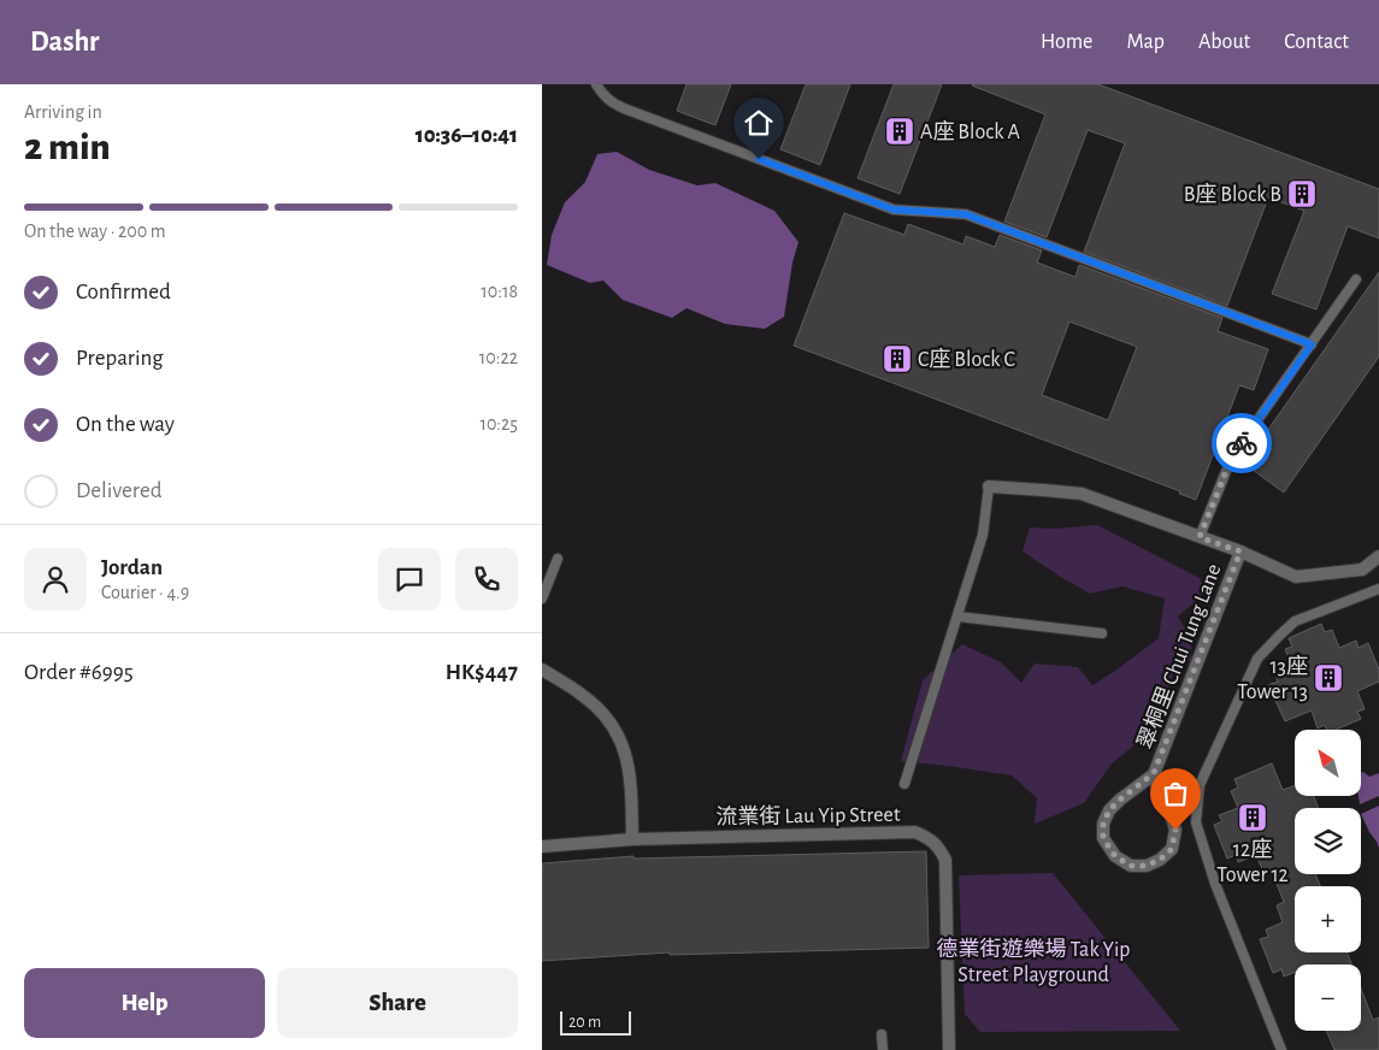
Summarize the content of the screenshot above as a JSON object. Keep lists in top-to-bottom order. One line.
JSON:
{"streets":{"street":["翠桐里 Chui Tung Lane","流業街 Lau Yip Street"]},"parks":["德業街遊樂場 Tak Yip Street Playground"],"places":{"building":["A座 Block A","B座 Block B","C座 Block C","13座 Tower 13","12座 Tower 12"]},"scale_bar":"20 m","north":"top left","page":{"header":"Dashr","nav":["Home","Map","About","Contact"],"heading":["2 min","Arriving in","10:36–10:41"],"panel":["Jordan","Courier · 4.9","Order #6995","HK$447"],"bar":"On the way · 200 m","list":[["Confirmed","10:18"],["Preparing","10:22"],["On the way","10:25"],"Delivered"],"map_buttons":["+","−"],"buttons":["Help","Share"],"scale":"20 m"}}
